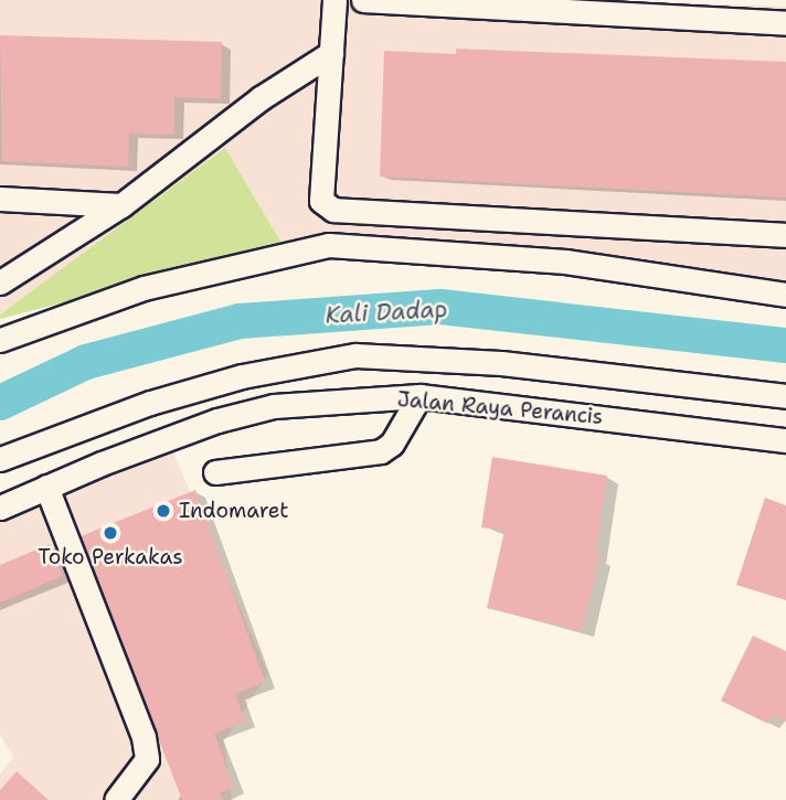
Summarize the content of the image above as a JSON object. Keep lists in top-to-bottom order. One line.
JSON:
{"streets":{"street":["Jalan Raya Perancis"]},"water":["Kali Dadap"],"places":["Indomaret","Toko Perkakas"]}
